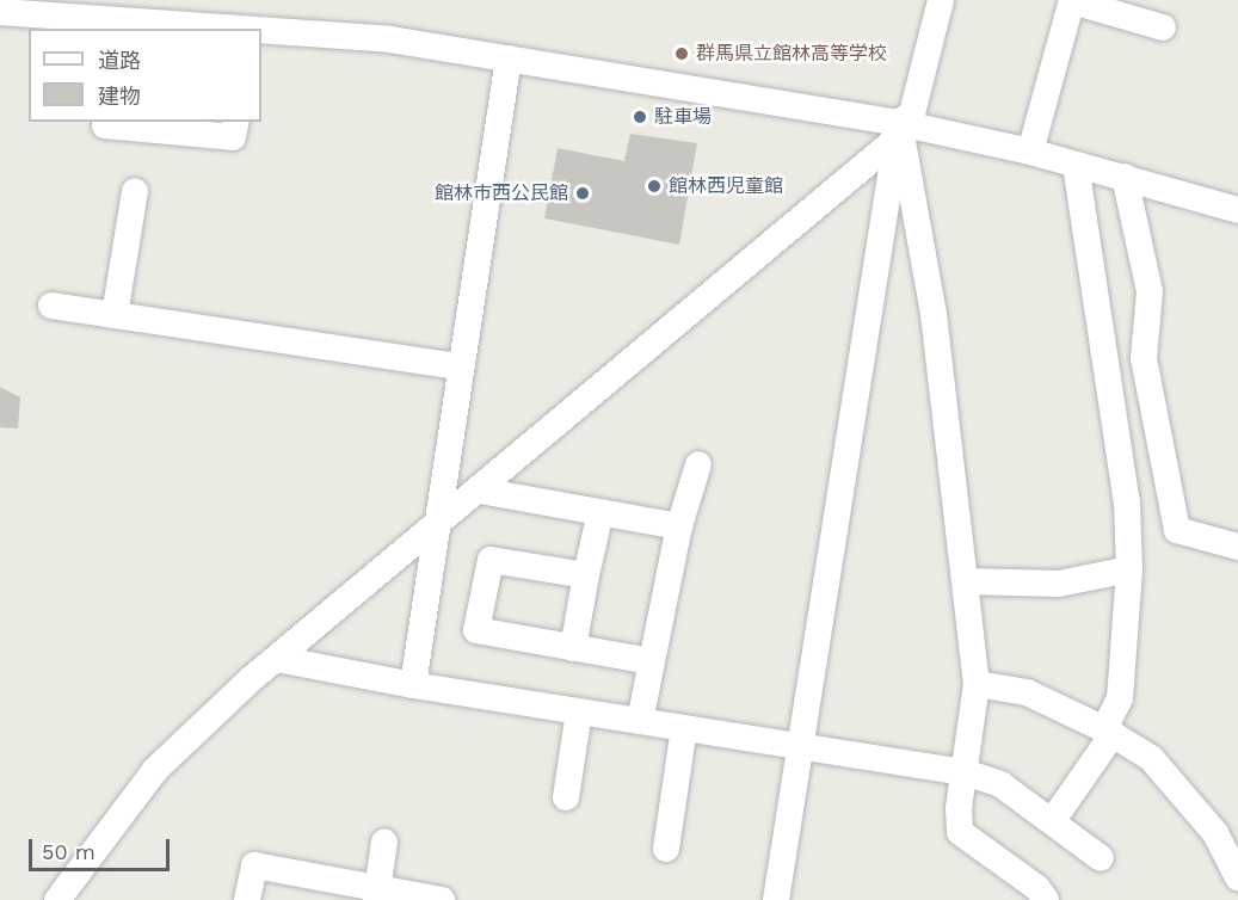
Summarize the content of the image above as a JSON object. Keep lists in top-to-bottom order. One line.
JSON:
{"places":["群馬県立館林高等学校","駐車場","館林西児童館","館林市西公民館"],"legend":["道路","建物"],"scale_bar":"50 m"}
